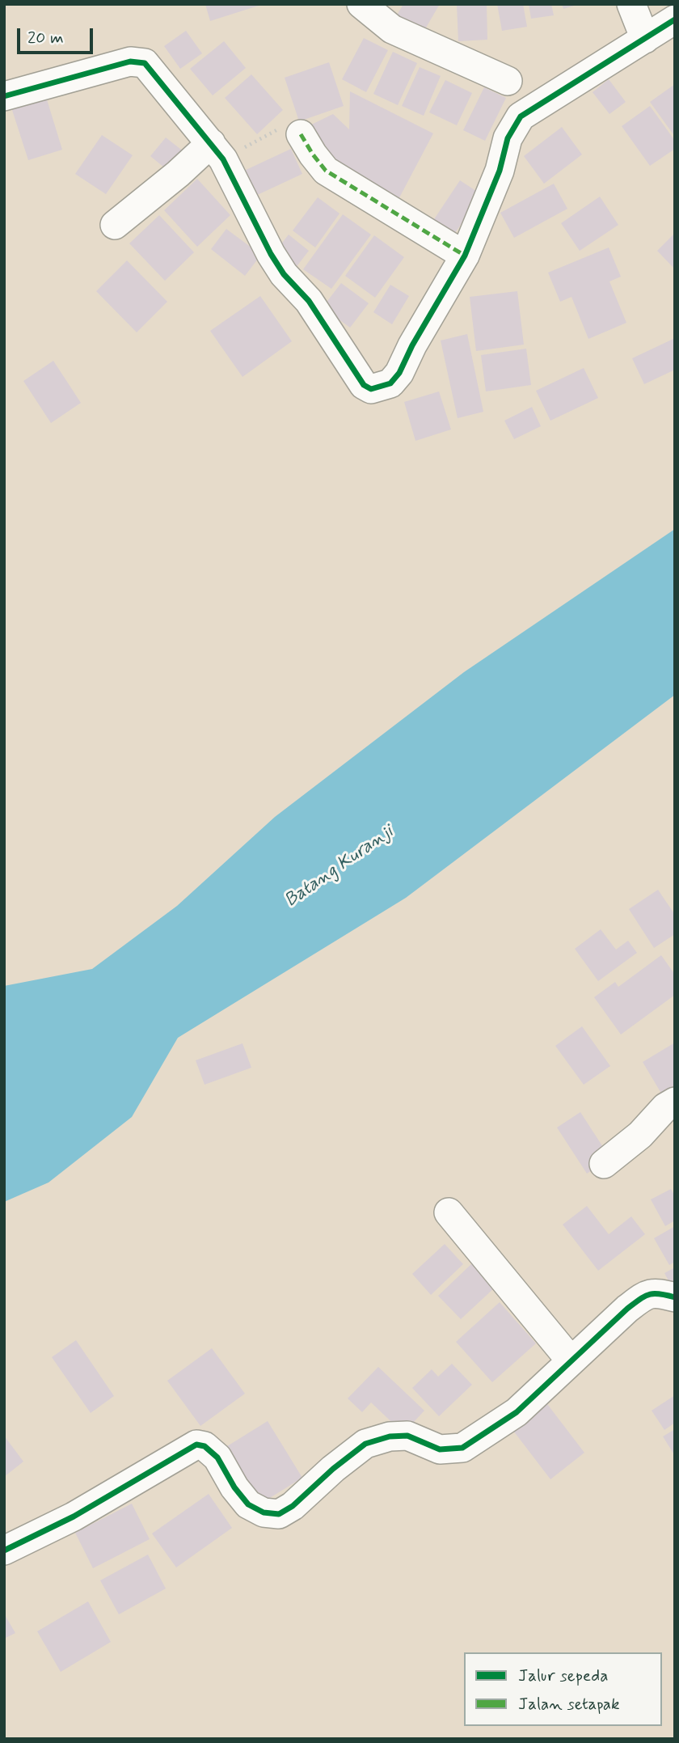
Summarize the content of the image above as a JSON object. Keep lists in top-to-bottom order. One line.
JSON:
{"water":["Batang Kuranji"],"legend":["Jalur sepeda","Jalan setapak"],"scale_bar":"20 m"}
